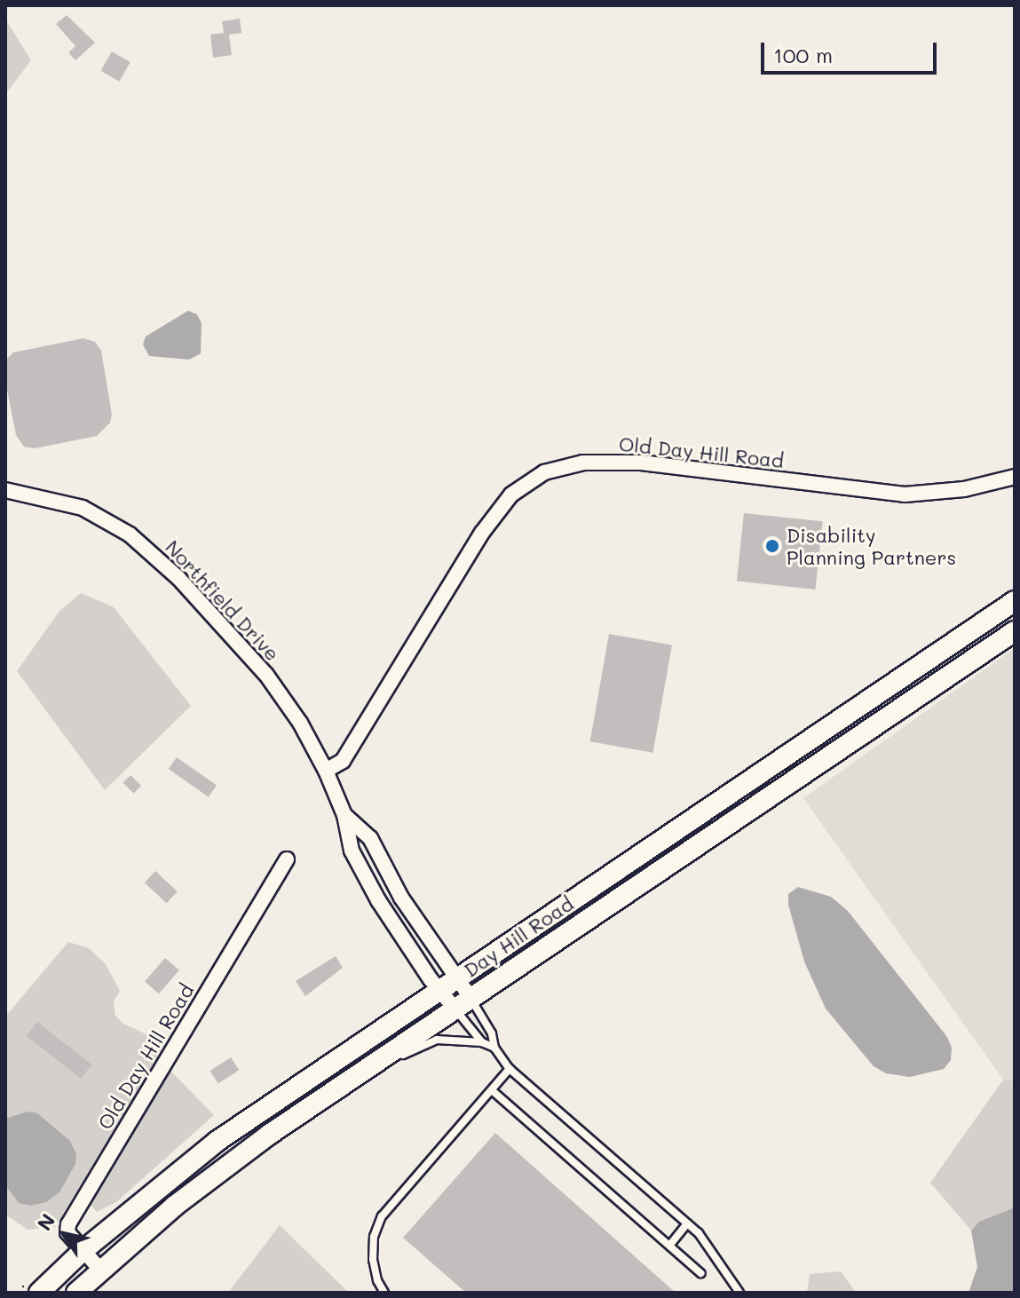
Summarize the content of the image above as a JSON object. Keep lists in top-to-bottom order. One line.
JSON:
{"streets":{"main road":["Day Hill Road"],"street":["Old Day Hill Road","Northfield Drive"]},"crossings":[["Old Day Hill Road","Northfield Drive"],["Old Day Hill Road","Day Hill Road"],["Northfield Drive","Day Hill Road"]],"places":["Disability Planning Partners"],"scale_bar":"100 m","north":"top left"}
